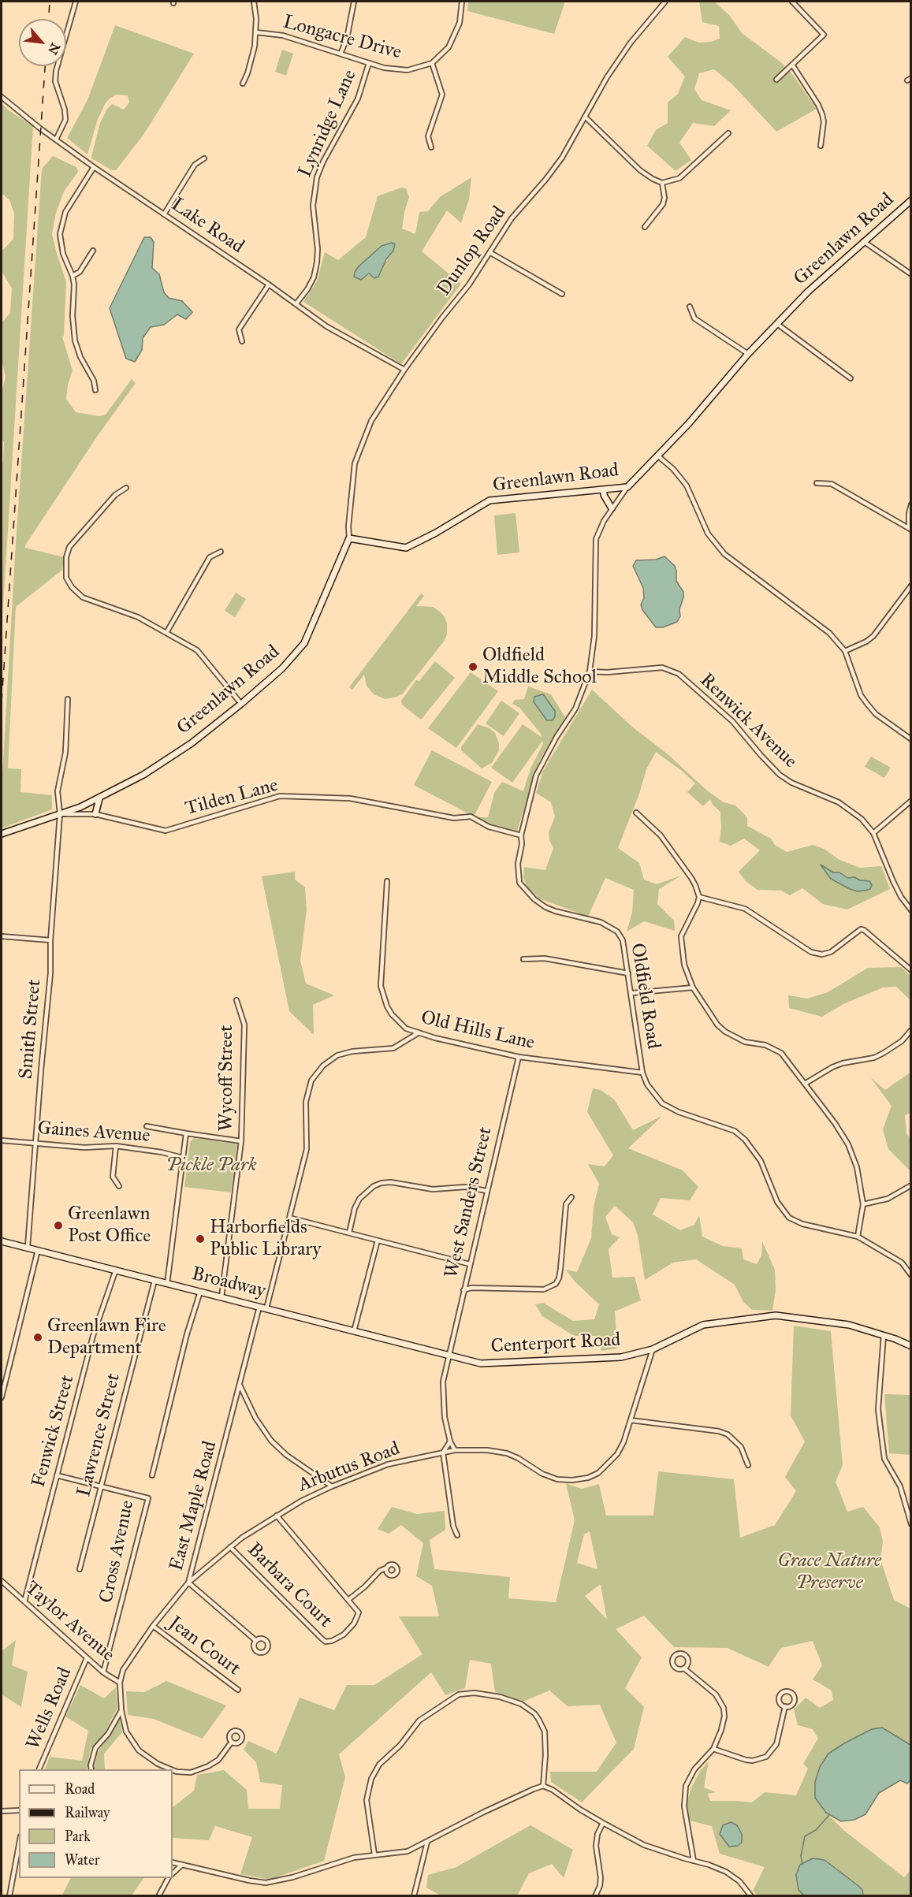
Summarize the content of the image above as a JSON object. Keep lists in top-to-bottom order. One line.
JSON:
{"streets":{"main road":["Greenlawn Road","Broadway","Centerport Road"],"street":["Longacre Drive","Lynridge Lane","Lake Road","Dunlop Road","Renwick Avenue","Tilden Lane","Oldfield Road","Smith Street","Old Hills Lane","Wycoff Street","Gaines Avenue","West Sanders Street","Fenwick Street","Lawrence Street","Arbutus Road","East Maple Road","Cross Avenue","Barbara Court","Taylor Avenue","Jean Court","Wells Road"]},"crossings":[["Longacre Drive","Lynridge Lane"],["Lynridge Lane","Lake Road"],["Lake Road","Dunlop Road"],["Greenlawn Road","Dunlop Road"],["Greenlawn Road","Tilden Lane"],["Greenlawn Road","Oldfield Road"],["Greenlawn Road","Smith Street"],["Renwick Avenue","Oldfield Road"],["Tilden Lane","Oldfield Road"],["Tilden Lane","Smith Street"],["Oldfield Road","Old Hills Lane"],["Smith Street","Gaines Avenue"],["Smith Street","Broadway"],["Old Hills Lane","West Sanders Street"],["Wycoff Street","Broadway"],["West Sanders Street","Broadway"],["West Sanders Street","Centerport Road"],["West Sanders Street","Arbutus Road"],["Broadway","Centerport Road"],["Broadway","Fenwick Street"],["Broadway","Lawrence Street"],["Broadway","East Maple Road"],["Centerport Road","Arbutus Road"],["Fenwick Street","Cross Avenue"],["Fenwick Street","Taylor Avenue"],["Lawrence Street","Cross Avenue"],["Arbutus Road","East Maple Road"],["Arbutus Road","Barbara Court"],["East Maple Road","Taylor Avenue"],["East Maple Road","Jean Court"],["Cross Avenue","Taylor Avenue"],["Taylor Avenue","Wells Road"]],"parks":["Pickle Park","Grace Nature Preserve"],"places":["Oldfield Middle School","Greenlawn Post Office","Harborfields Public Library","Greenlawn Fire Department"],"legend":["Road","Railway","Park","Water"],"north":"bottom right"}
